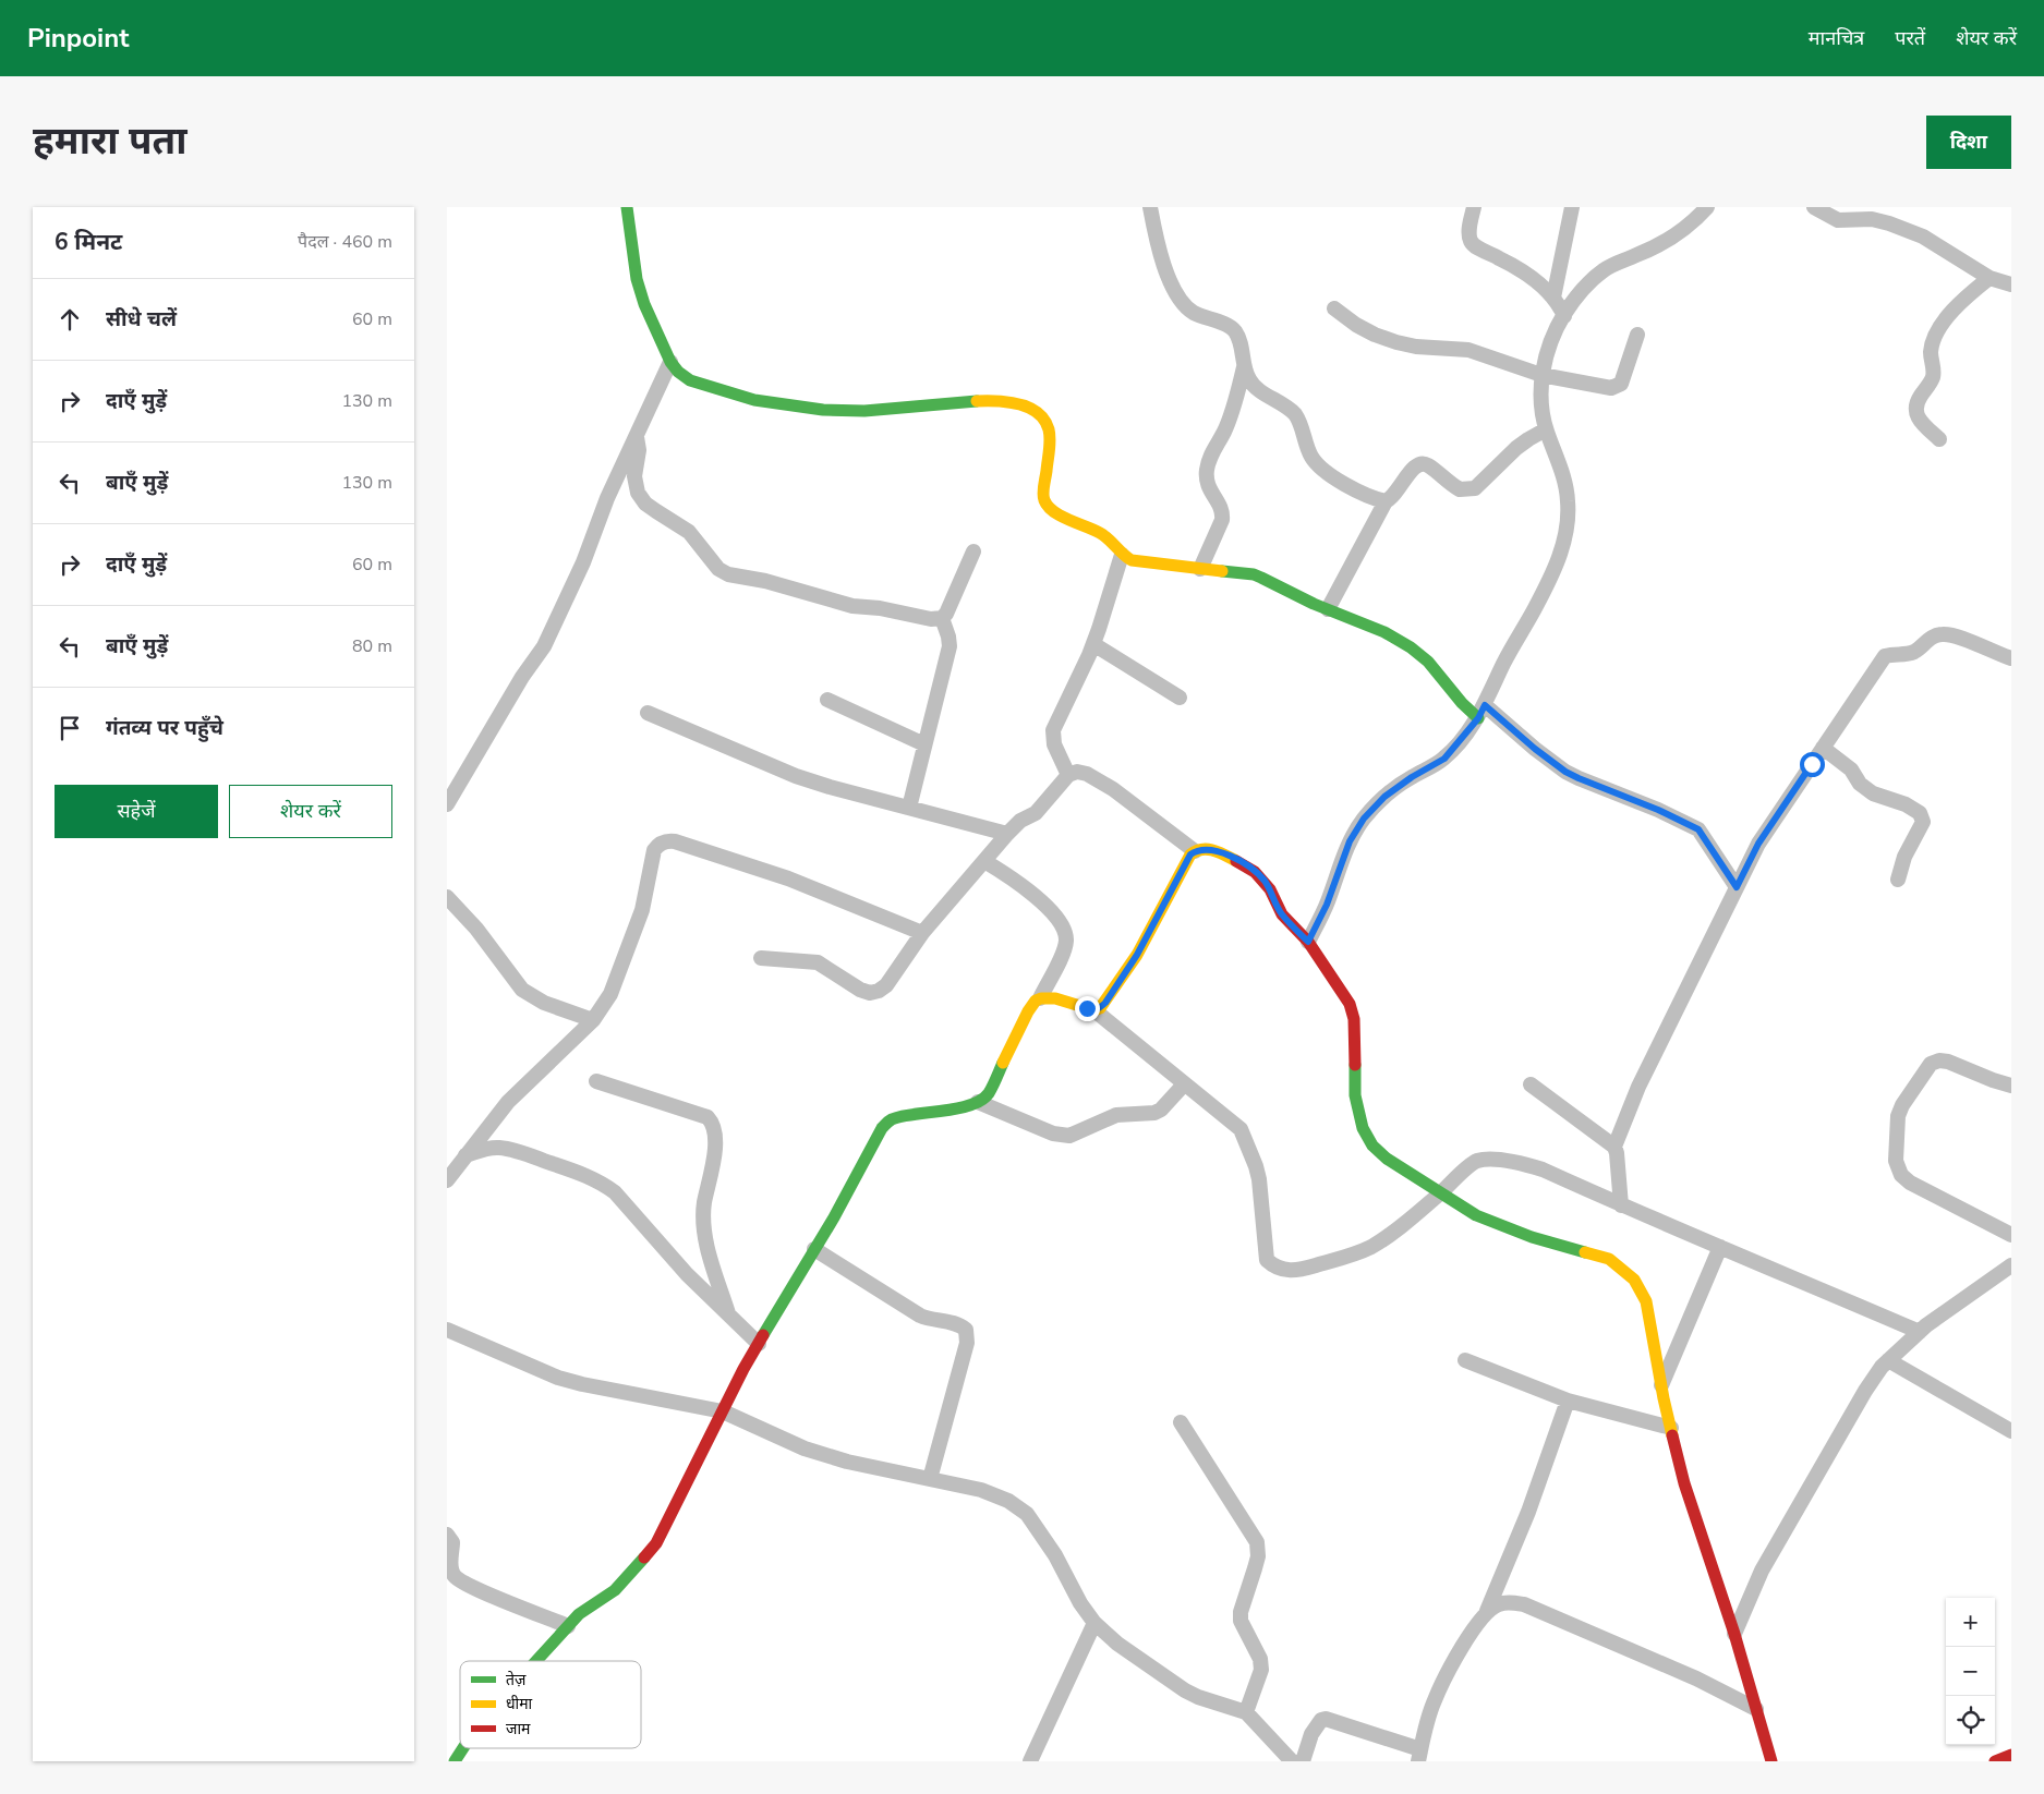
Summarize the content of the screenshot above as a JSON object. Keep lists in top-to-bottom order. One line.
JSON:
{"legend":["तेज़","धीमा","जाम"],"page":{"header":"Pinpoint","nav":["मानचित्र","परतें","शेयर करें"],"title":"हमारा पता","buttons":["दिशा",["सहेजें","शेयर करें"]],"heading":["6 मिनट","पैदल · 460 m"],"list":[["सीधे चलें","60 m"],["दाएँ मुड़ें","130 m"],["बाएँ मुड़ें","130 m"],["दाएँ मुड़ें","60 m"],["बाएँ मुड़ें","80 m"],"गंतव्य पर पहुँचे"],"map_buttons":["+","−"]}}
